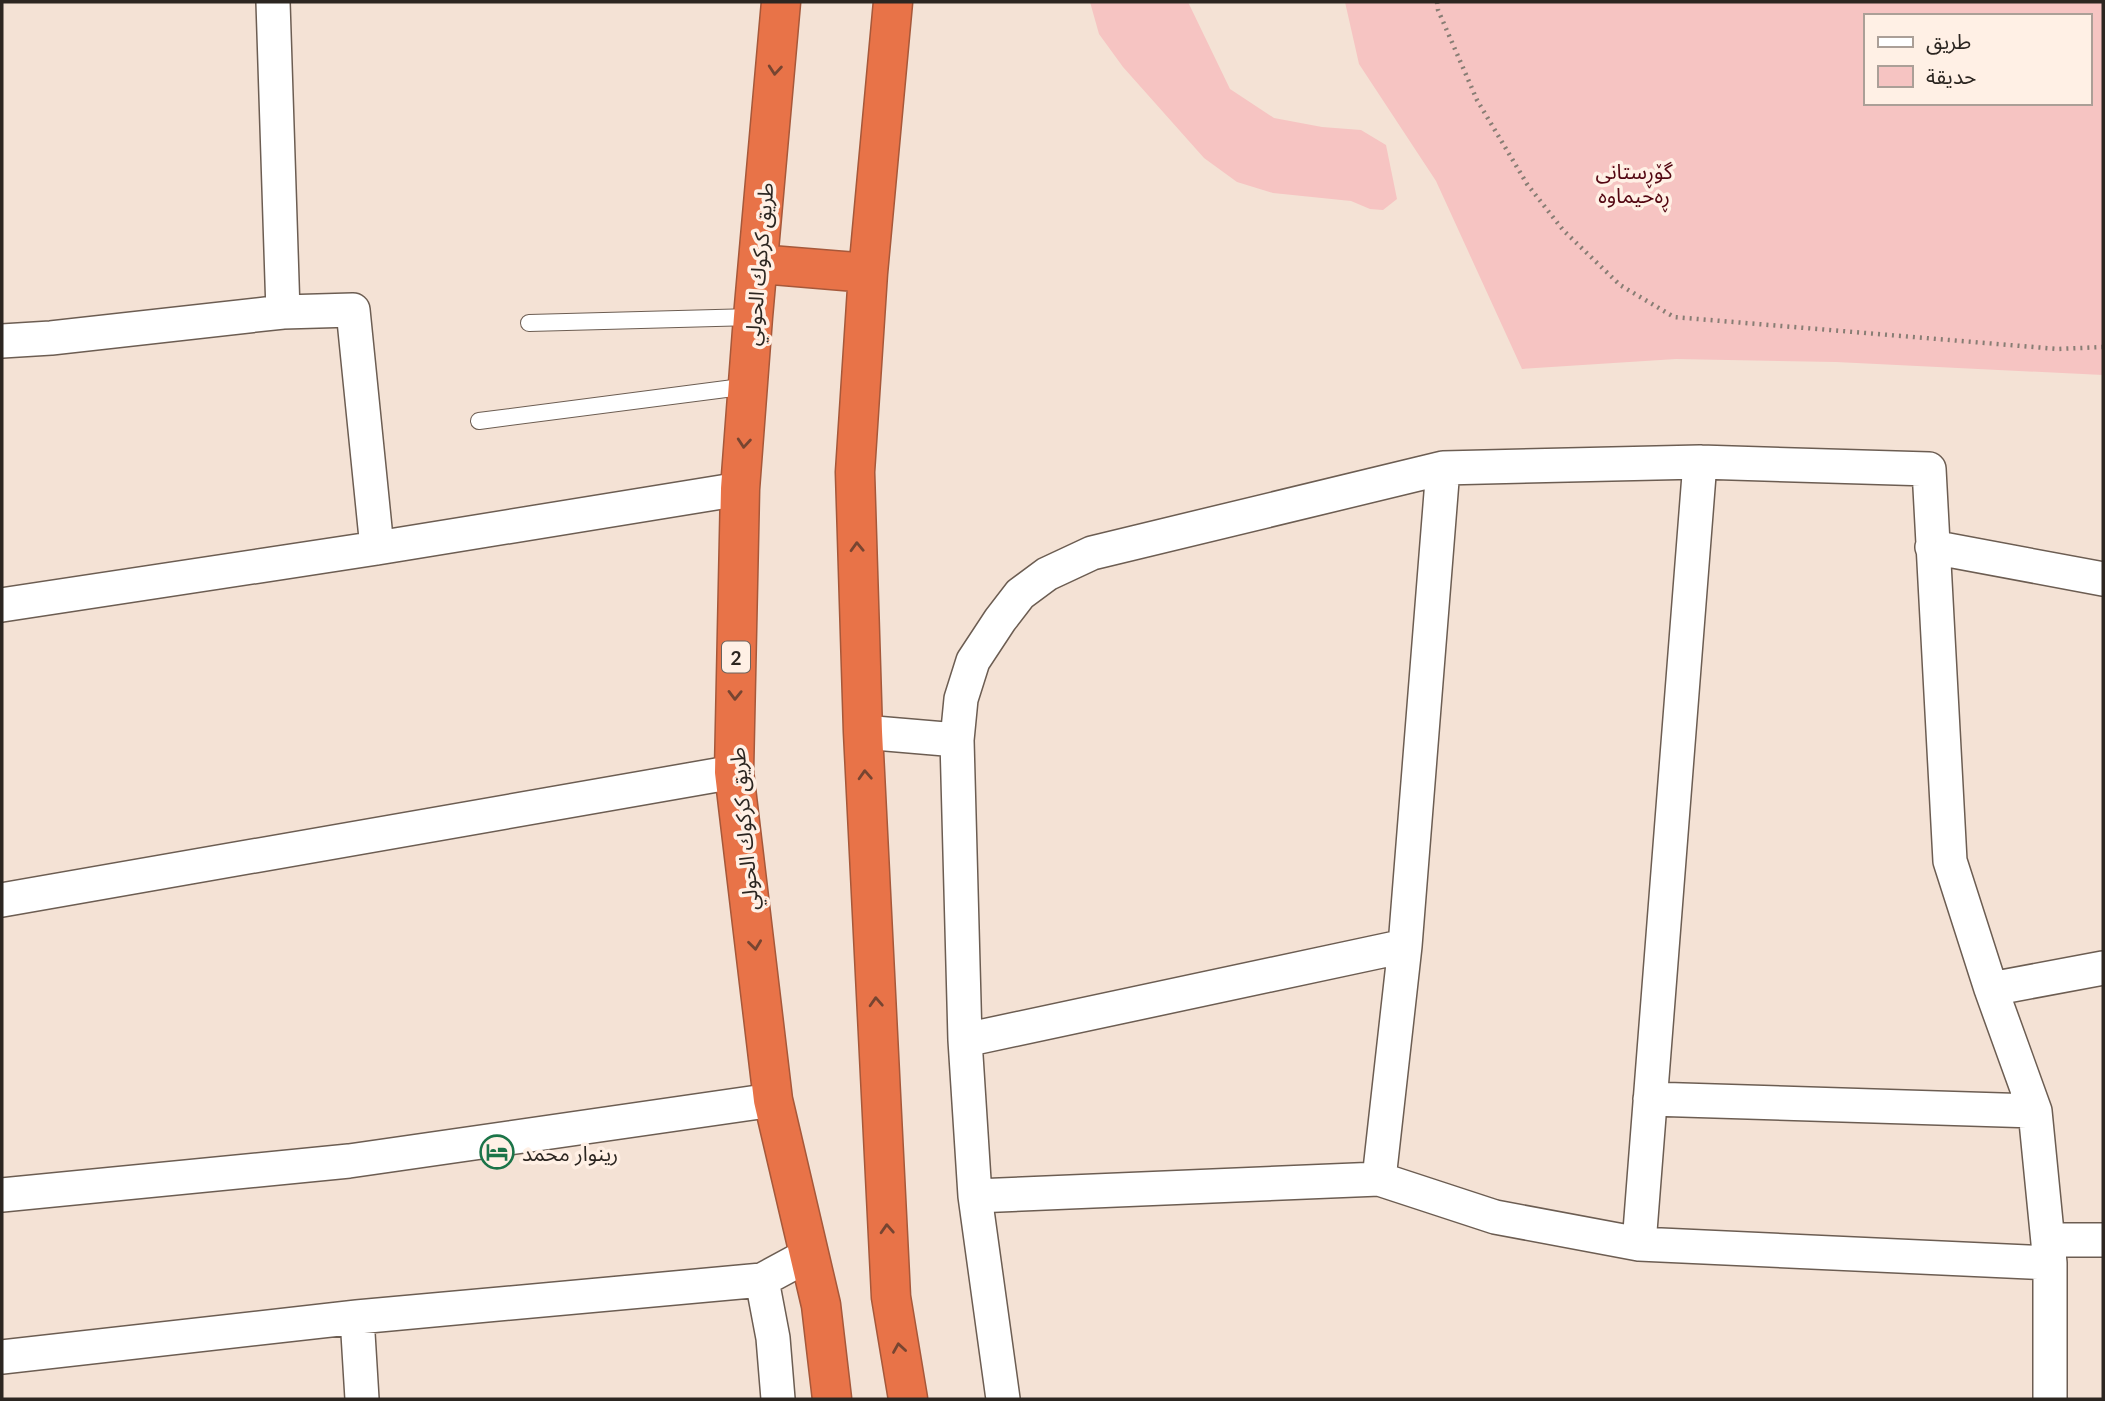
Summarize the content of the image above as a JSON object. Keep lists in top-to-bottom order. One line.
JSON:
{"streets":{"highway":["طريق كركوك الحولي","2"]},"parks":["گۆڕستانی ڕەحیماوە"],"places":{"hotel":["رينوار محمد"]},"legend":["طريق","حديقة"]}
